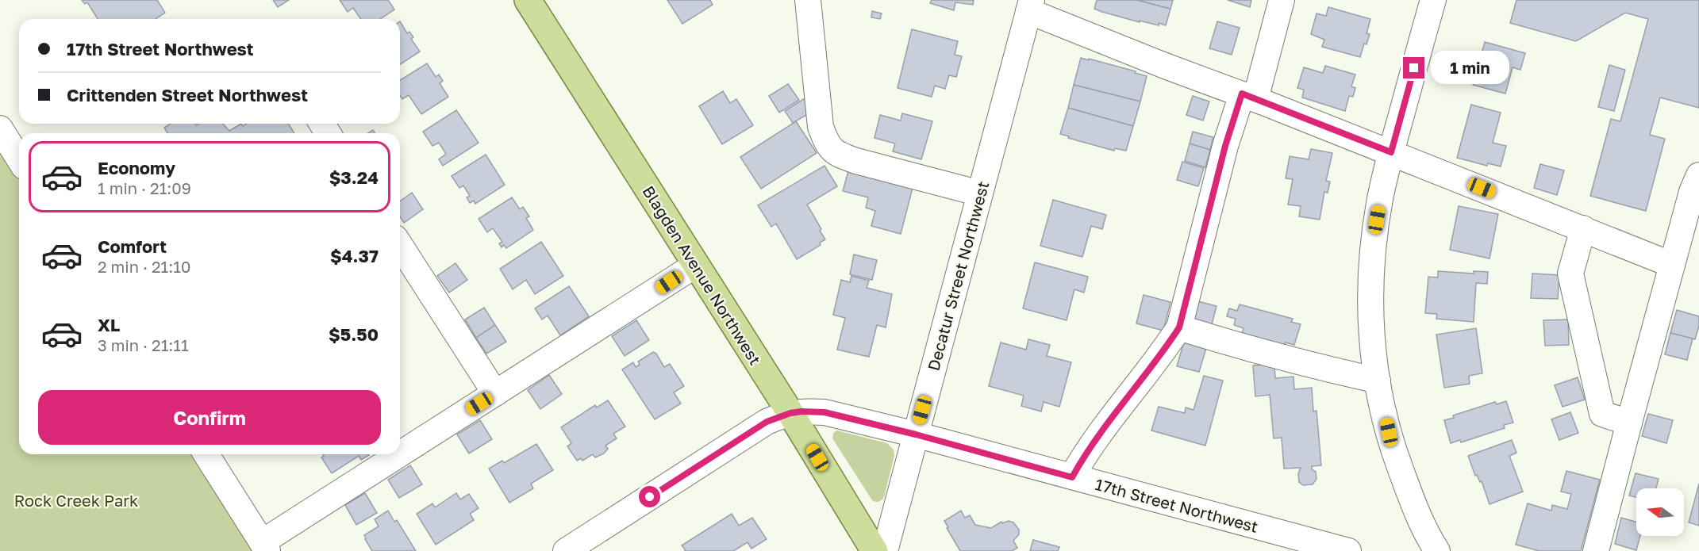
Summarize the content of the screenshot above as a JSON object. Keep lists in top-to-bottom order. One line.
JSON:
{"streets":{"main road":["Blagden Avenue Northwest"],"street":["Decatur Street Northwest","17th Street Northwest"]},"crossings":[["Blagden Avenue Northwest","17th Street Northwest"],["Decatur Street Northwest","17th Street Northwest"]],"parks":["Rock Creek Park"],"north":"left","page":{"banner":["17th Street Northwest","Crittenden Street Northwest"],"bubble":"1 min","list":[{"name":"Economy","note":"1 min · 21:09","value":"$3.24"},{"name":"Comfort","note":"2 min · 21:10","value":"$4.37"},{"name":"XL","note":"3 min · 21:11","value":"$5.50"}],"buttons":"Confirm"}}
